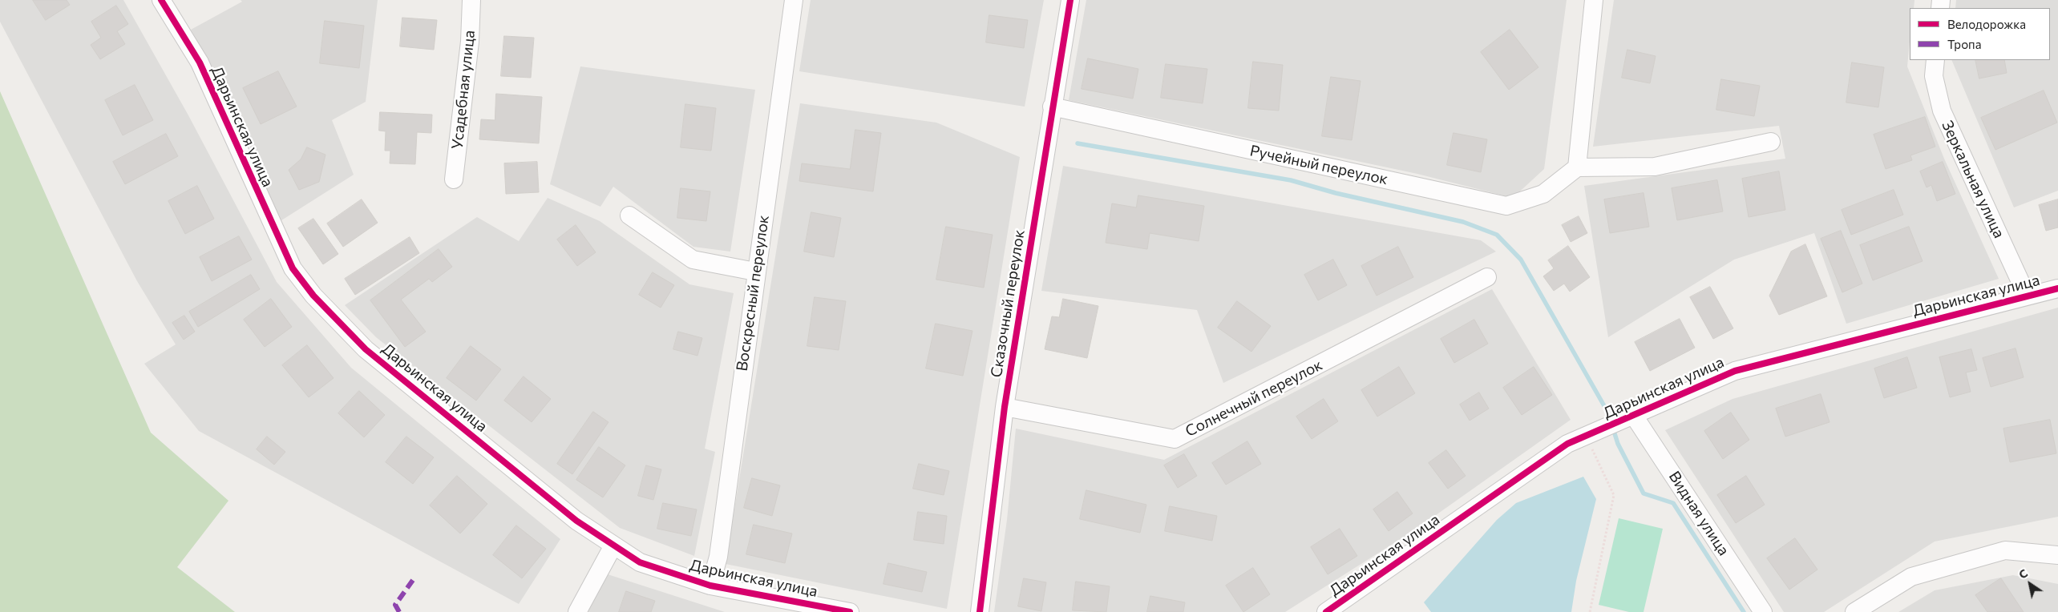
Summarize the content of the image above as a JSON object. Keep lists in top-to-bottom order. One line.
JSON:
{"streets":{"street":["Усадебная улица","Дарьинская улица","Ручейный переулок","Зеркальная улица","Воскресный переулок","Сказочный переулок","Солнечный переулок","Видная улица"]},"crossings":[["Дарьинская улица","Зеркальная улица"],["Дарьинская улица","Воскресный переулок"],["Дарьинская улица","Видная улица"],["Ручейный переулок","Сказочный переулок"],["Сказочный переулок","Солнечный переулок"]],"legend":["Велодорожка","Тропа"],"north":"top left"}
